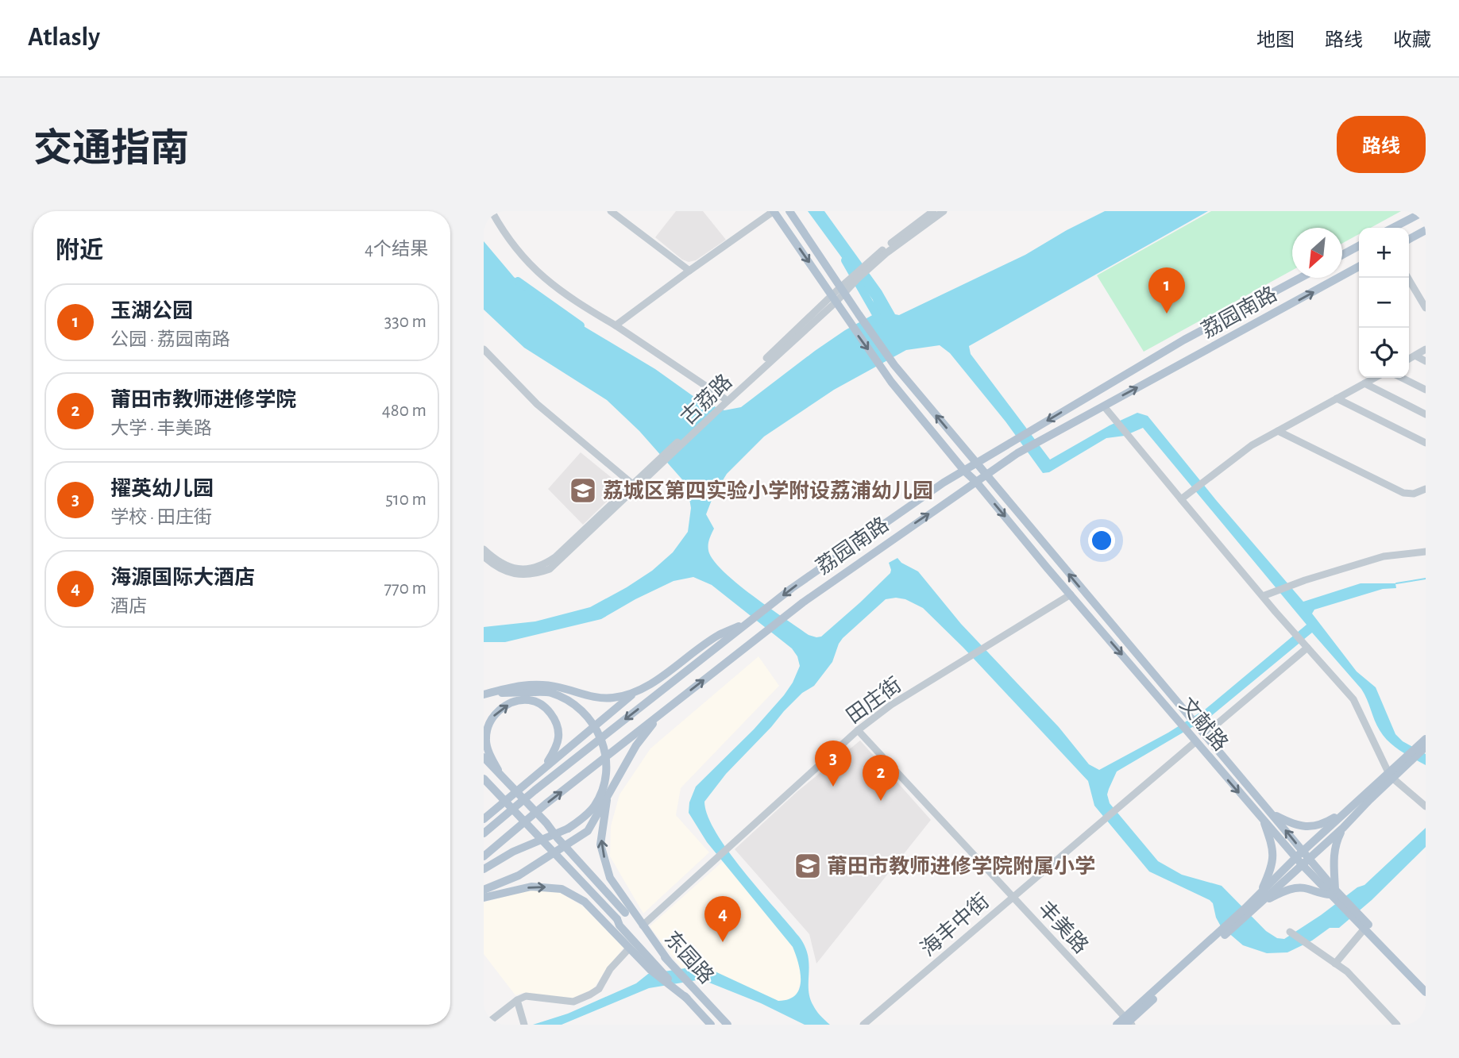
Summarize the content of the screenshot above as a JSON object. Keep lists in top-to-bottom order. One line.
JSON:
{"streets":{"main road":["荔园南路","文献路","东园路"],"street":["古荔路","田庄街","海丰中街","丰美路"]},"crossings":[["荔园南路","文献路"],["古荔路","文献路"],["田庄街","文献路"],["田庄街","丰美路"],["文献路","海丰中街"],["海丰中街","丰美路"]],"places":{"school or university":["荔城区第四实验小学附设荔浦幼儿园","莆田市教师进修学院附属小学"]},"north":"bottom left","page":{"header":"Atlasly","nav":["地图","路线","收藏"],"title":"交通指南","buttons":"路线","heading":["附近","4个结果"],"map_buttons":["+","−"],"pins":["1","3","2","4"],"list":[{"mark":"1","name":"玉湖公园","note":"公园 · 荔园南路","value":"330 m"},{"mark":"2","name":"莆田市教师进修学院","note":"大学 · 丰美路","value":"480 m"},{"mark":"3","name":"擢英幼儿园","note":"学校 · 田庄街","value":"510 m"},{"mark":"4","name":"海源国际大酒店","note":"酒店","value":"770 m"}]}}
